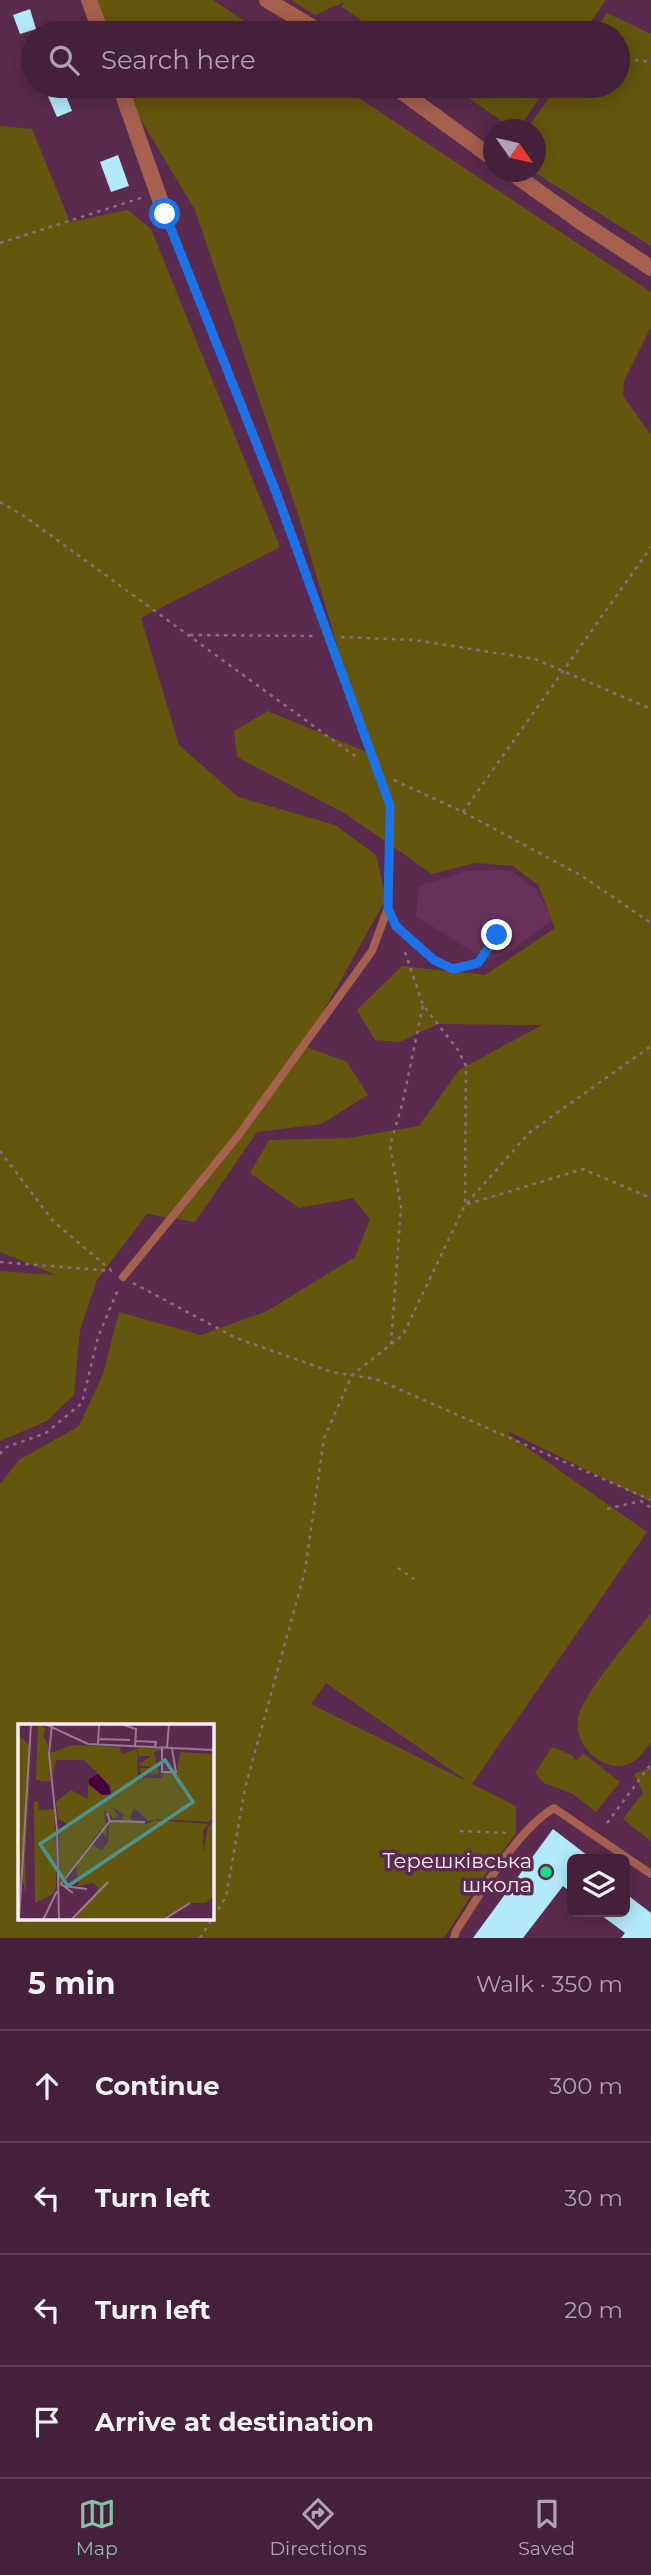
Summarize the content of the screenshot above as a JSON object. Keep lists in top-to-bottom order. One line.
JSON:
{"places":["Терешківська школа"],"north":"bottom right","page":{"search":"Search here","heading":["5 min","Walk · 350 m"],"list":[["Continue","300 m"],["Turn left","30 m"],["Turn left","20 m"],"Arrive at destination"],"nav":["Map","Directions","Saved"]}}
